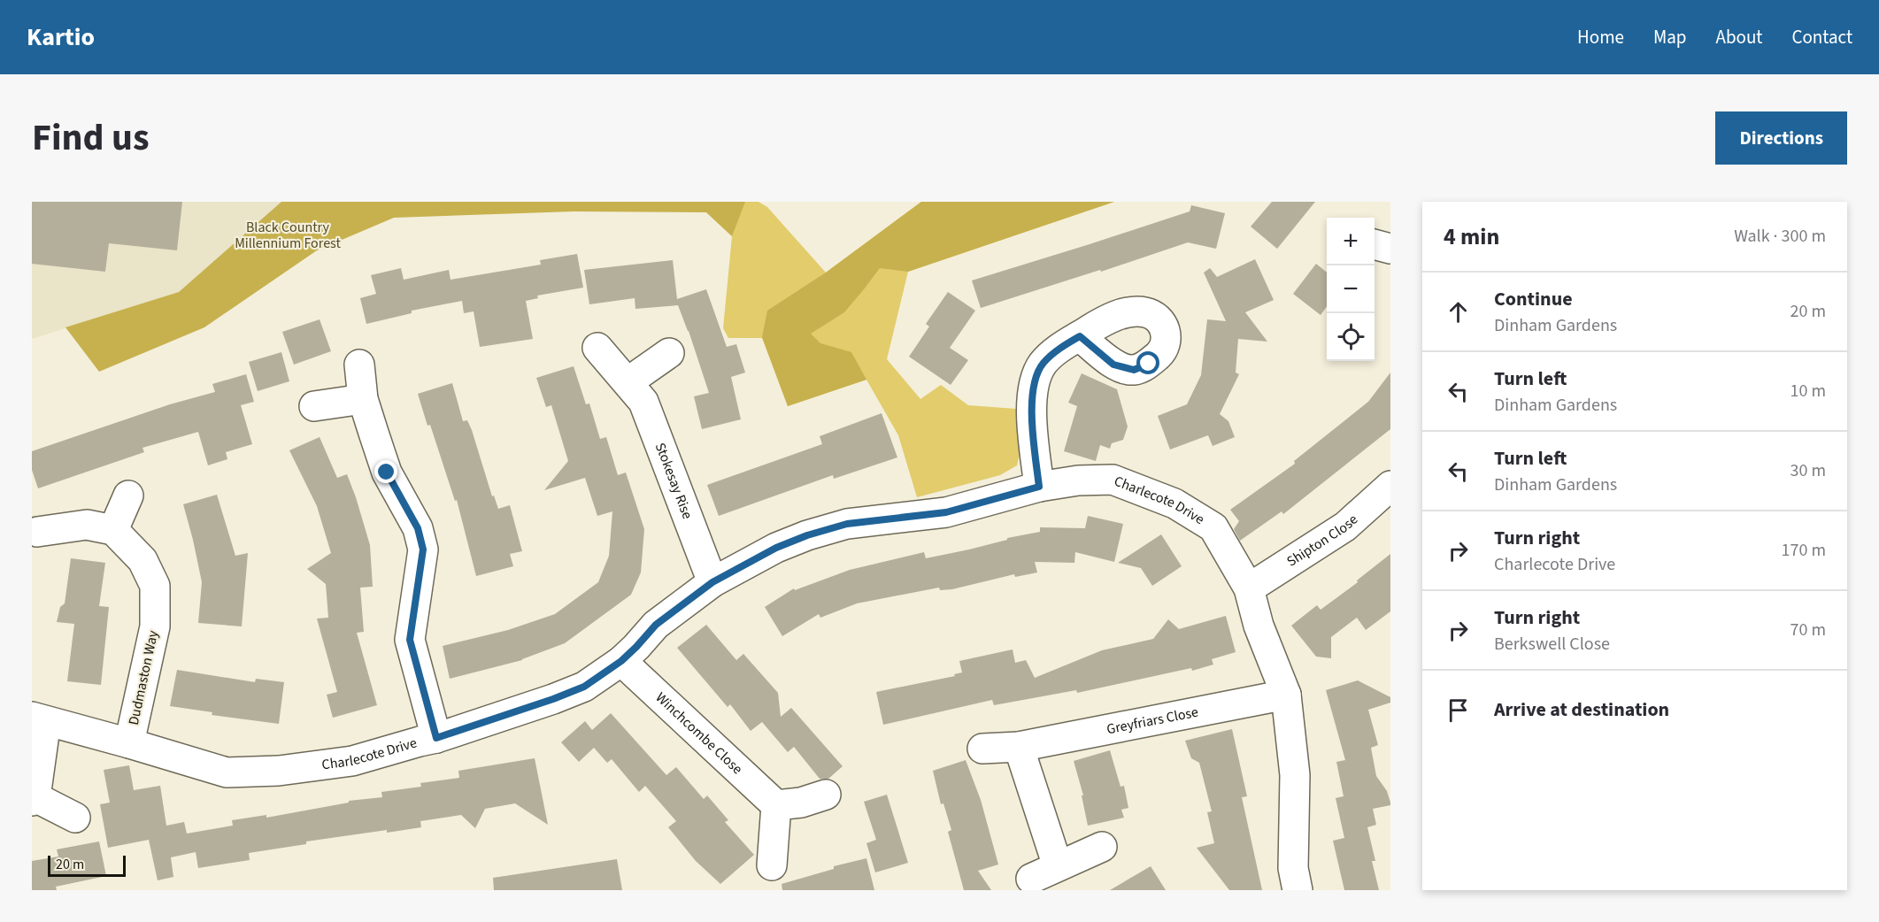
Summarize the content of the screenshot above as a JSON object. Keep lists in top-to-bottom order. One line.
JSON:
{"streets":{"street":["Stokesay Rise","Charlecote Drive","Shipton Close","Dudmaston Way","Greyfriars Close","Winchcombe Close"]},"crossings":[["Stokesay Rise","Charlecote Drive"],["Charlecote Drive","Shipton Close"],["Charlecote Drive","Dudmaston Way"],["Charlecote Drive","Greyfriars Close"],["Charlecote Drive","Winchcombe Close"]],"parks":["Black Country Millennium Forest"],"scale_bar":"20 m","page":{"header":"Kartio","nav":["Home","Map","About","Contact"],"title":"Find us","buttons":"Directions","heading":["4 min","Walk · 300 m"],"map_buttons":["+","−"],"list":[["Continue","Dinham Gardens","20 m"],["Turn left","Dinham Gardens","10 m"],["Turn left","Dinham Gardens","30 m"],["Turn right","Charlecote Drive","170 m"],["Turn right","Berkswell Close","70 m"],"Arrive at destination"],"scale":"20 m"}}
